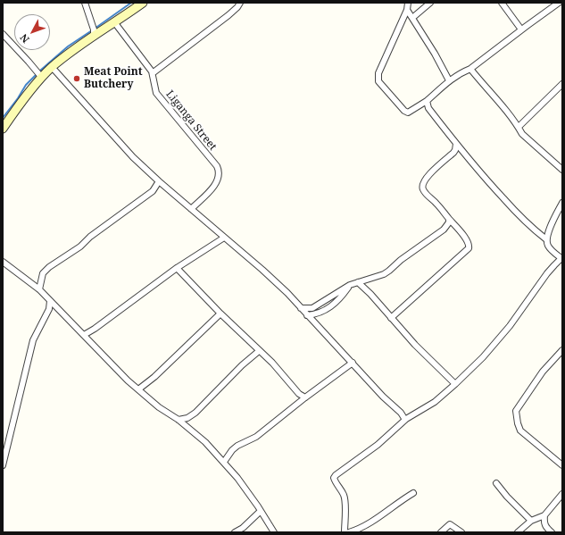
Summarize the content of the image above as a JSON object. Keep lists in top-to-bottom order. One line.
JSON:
{"streets":{"street":["Liganga Street"]},"places":["Meat Point Butchery"],"north":"bottom left"}
